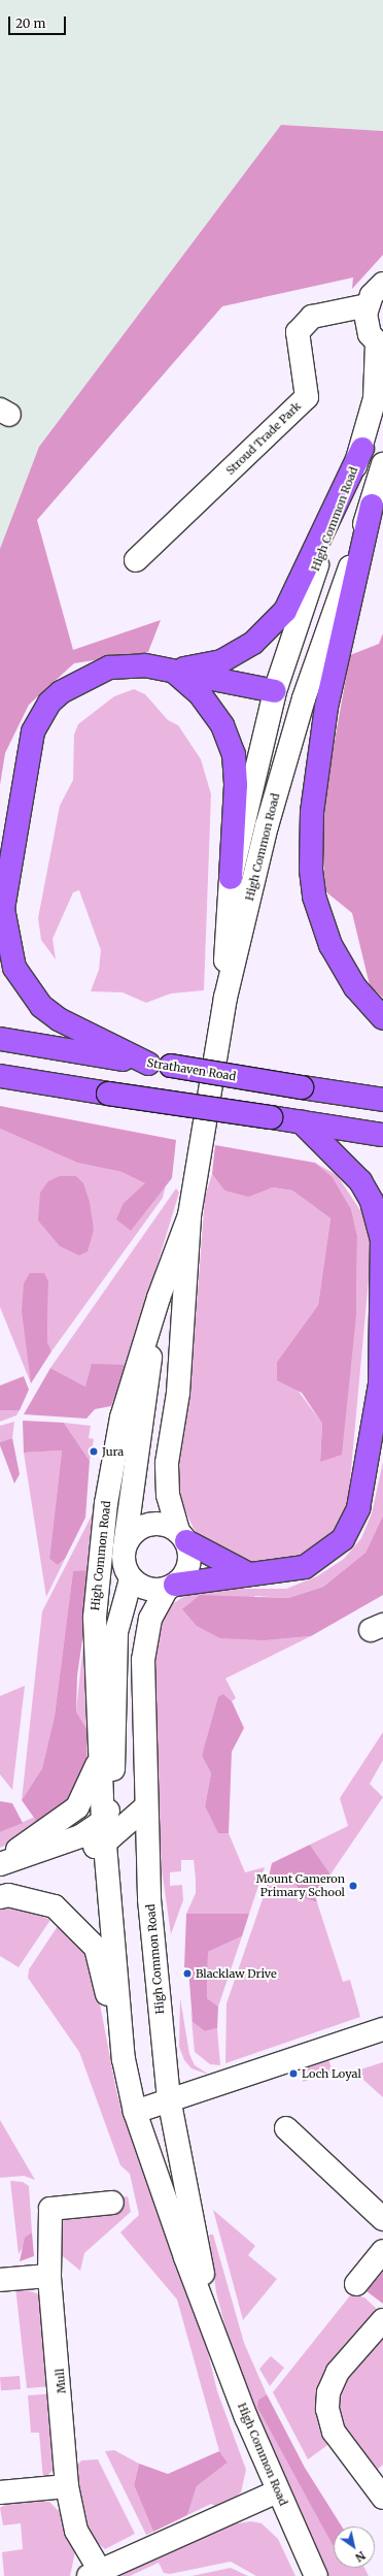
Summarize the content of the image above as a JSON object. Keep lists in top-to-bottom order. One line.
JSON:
{"streets":{"main road":["Strathaven Road"],"street":["Stroud Trade Park","High Common Road","Mull"]},"crossings":[["High Common Road","Mull"]],"places":["Jura","Mount Cameron Primary School","Blacklaw Drive","Loch Loyal"],"scale_bar":"20 m","north":"bottom right"}
